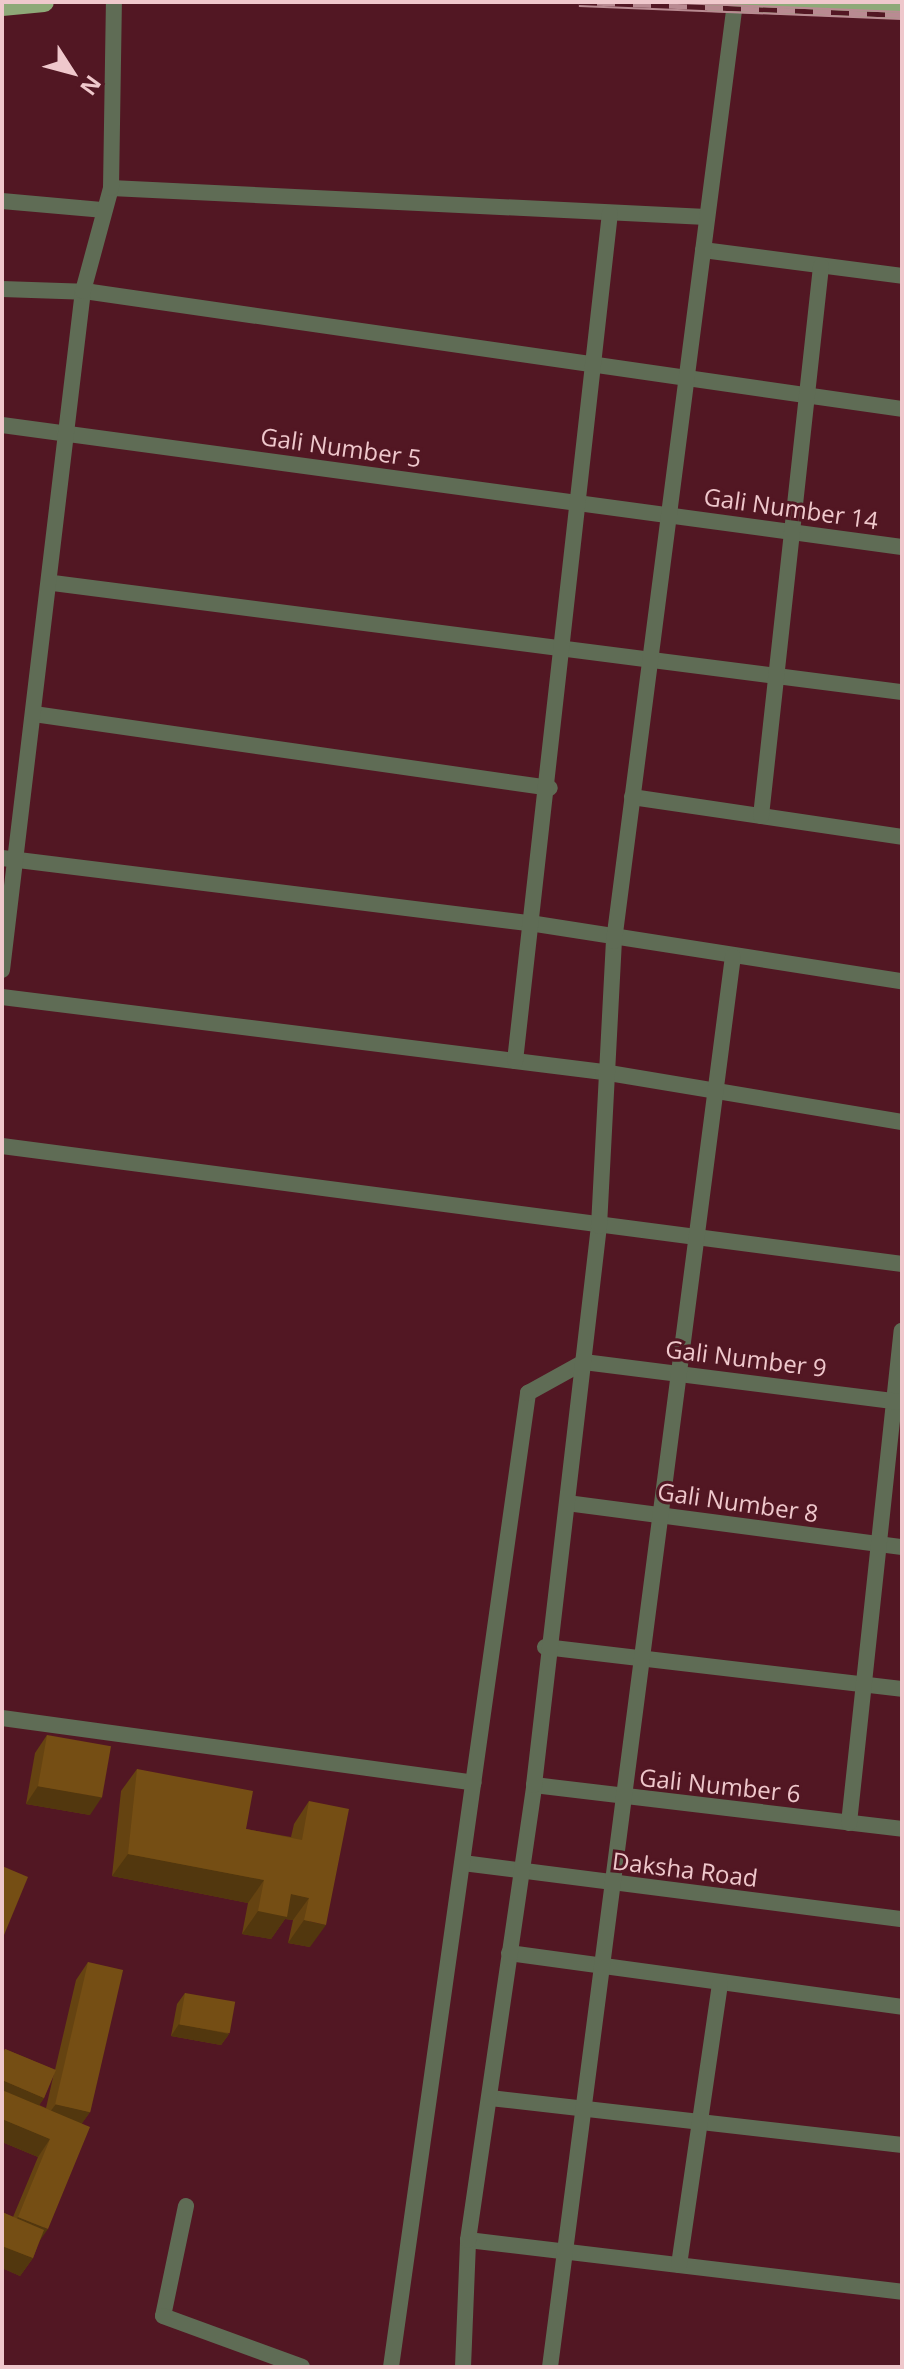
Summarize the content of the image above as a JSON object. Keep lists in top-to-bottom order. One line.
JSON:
{"streets":{"street":["Gali Number 5","Gali Number 14","Gali Number 9","Gali Number 8","Gali Number 6","Daksha Road"]},"crossings":[["Gali Number 5","Gali Number 14"]],"north":"bottom right"}
